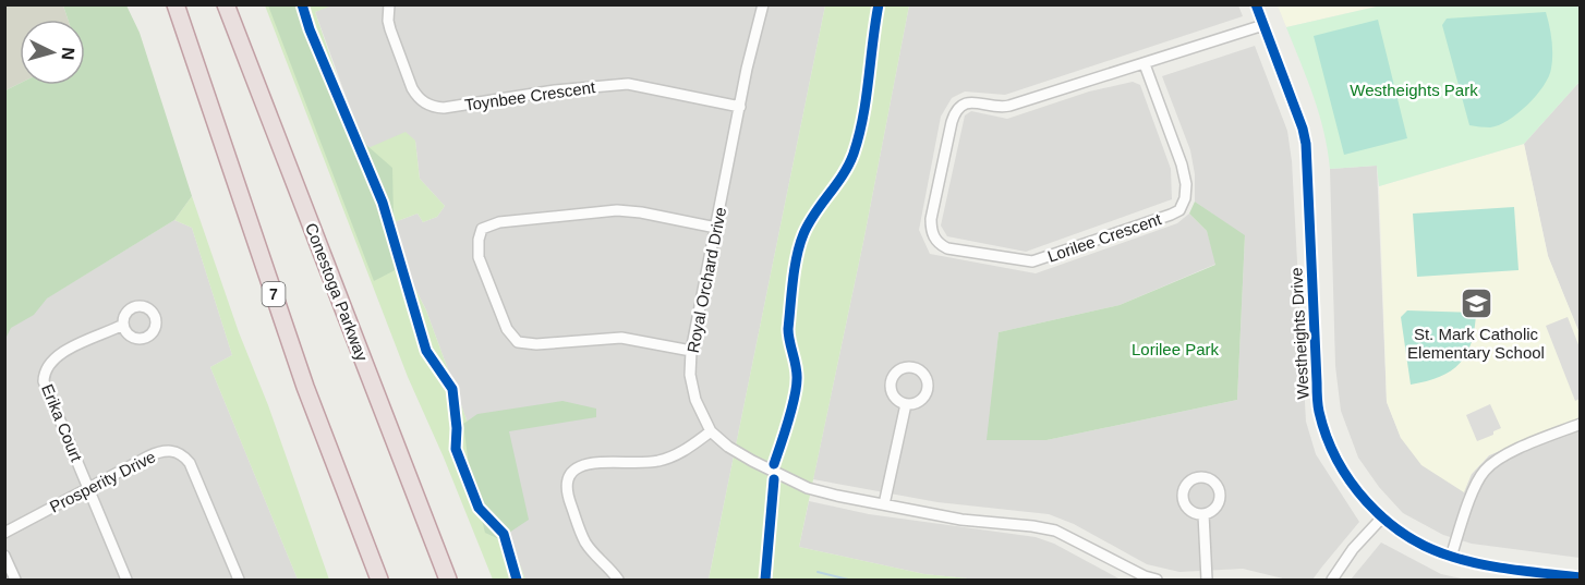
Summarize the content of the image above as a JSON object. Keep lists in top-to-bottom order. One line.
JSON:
{"streets":{"highway":["Conestoga Parkway","7"],"street":["Toynbee Crescent","Lorilee Crescent","Royal Orchard Drive","Westheights Drive","Erika Court","Prosperity Drive"]},"crossings":[["Toynbee Crescent","Royal Orchard Drive"],["Lorilee Crescent","Westheights Drive"],["Erika Court","Prosperity Drive"]],"parks":["Westheights Park","Lorilee Park"],"places":{"school or university":["St. Mark Catholic Elementary School"]},"north":"right"}
